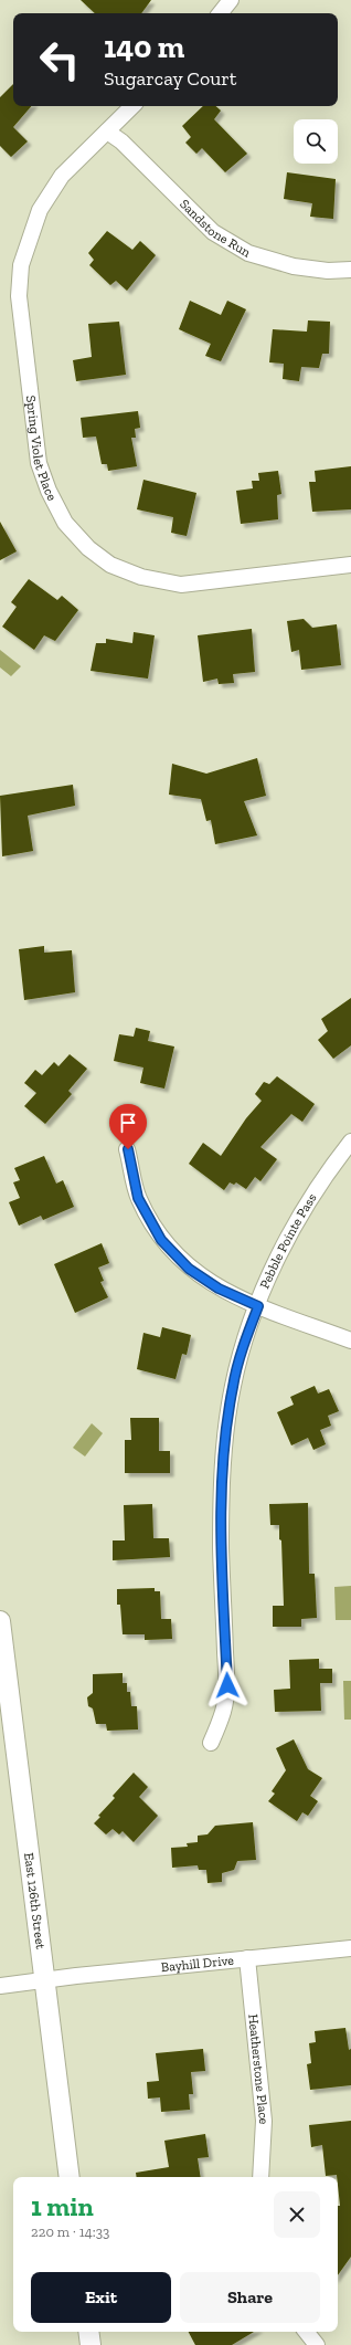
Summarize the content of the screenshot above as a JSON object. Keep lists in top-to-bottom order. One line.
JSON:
{"streets":{"street":["Sandstone Run","Spring Violet Place","Pebble Pointe Pass","East 126th Street","Bayhill Drive","Heatherstone Place"]},"crossings":[["Sandstone Run","Spring Violet Place"],["East 126th Street","Bayhill Drive"],["Bayhill Drive","Heatherstone Place"]],"page":{"turn":["140 m","Sugarcay Court"],"heading":["1 min","220 m · 14:33"],"buttons":["Exit","Share"]}}
